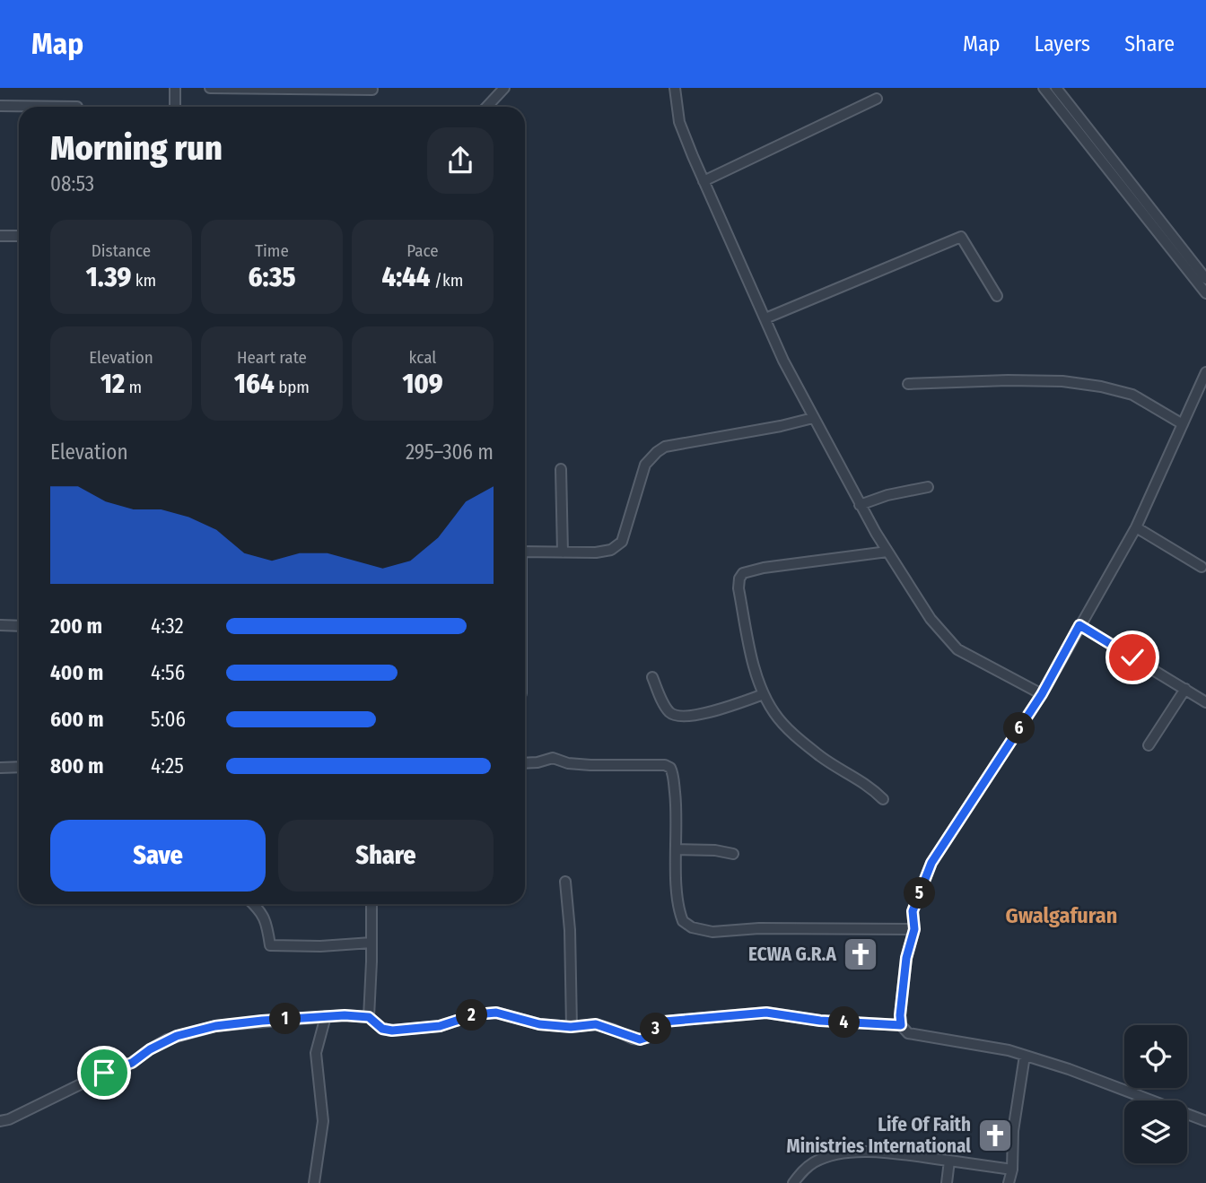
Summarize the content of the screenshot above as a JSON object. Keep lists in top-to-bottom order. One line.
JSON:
{"districts":["Gwalgafuran"],"places":{"church":["ECWA G.R.A","Life Of Faith Ministries International"]},"page":{"header":"Map","nav":["Map","Layers","Share"],"heading":["Morning run","08:53"],"stats":[["Distance","1.39 km"],["Time","6:35"],["Pace","4:44 /km"],["Elevation","12 m"],["Heart rate","164 bpm"],["kcal","109"]],"chart":["Elevation","295–306 m"],"list":[{"name":"200 m","note":"4:32"},{"name":"400 m","note":"4:56"},{"name":"600 m","note":"5:06"},{"name":"800 m","note":"4:25"}],"pins":["6","5","2","1","4","3"],"buttons":["Save","Share"]}}
